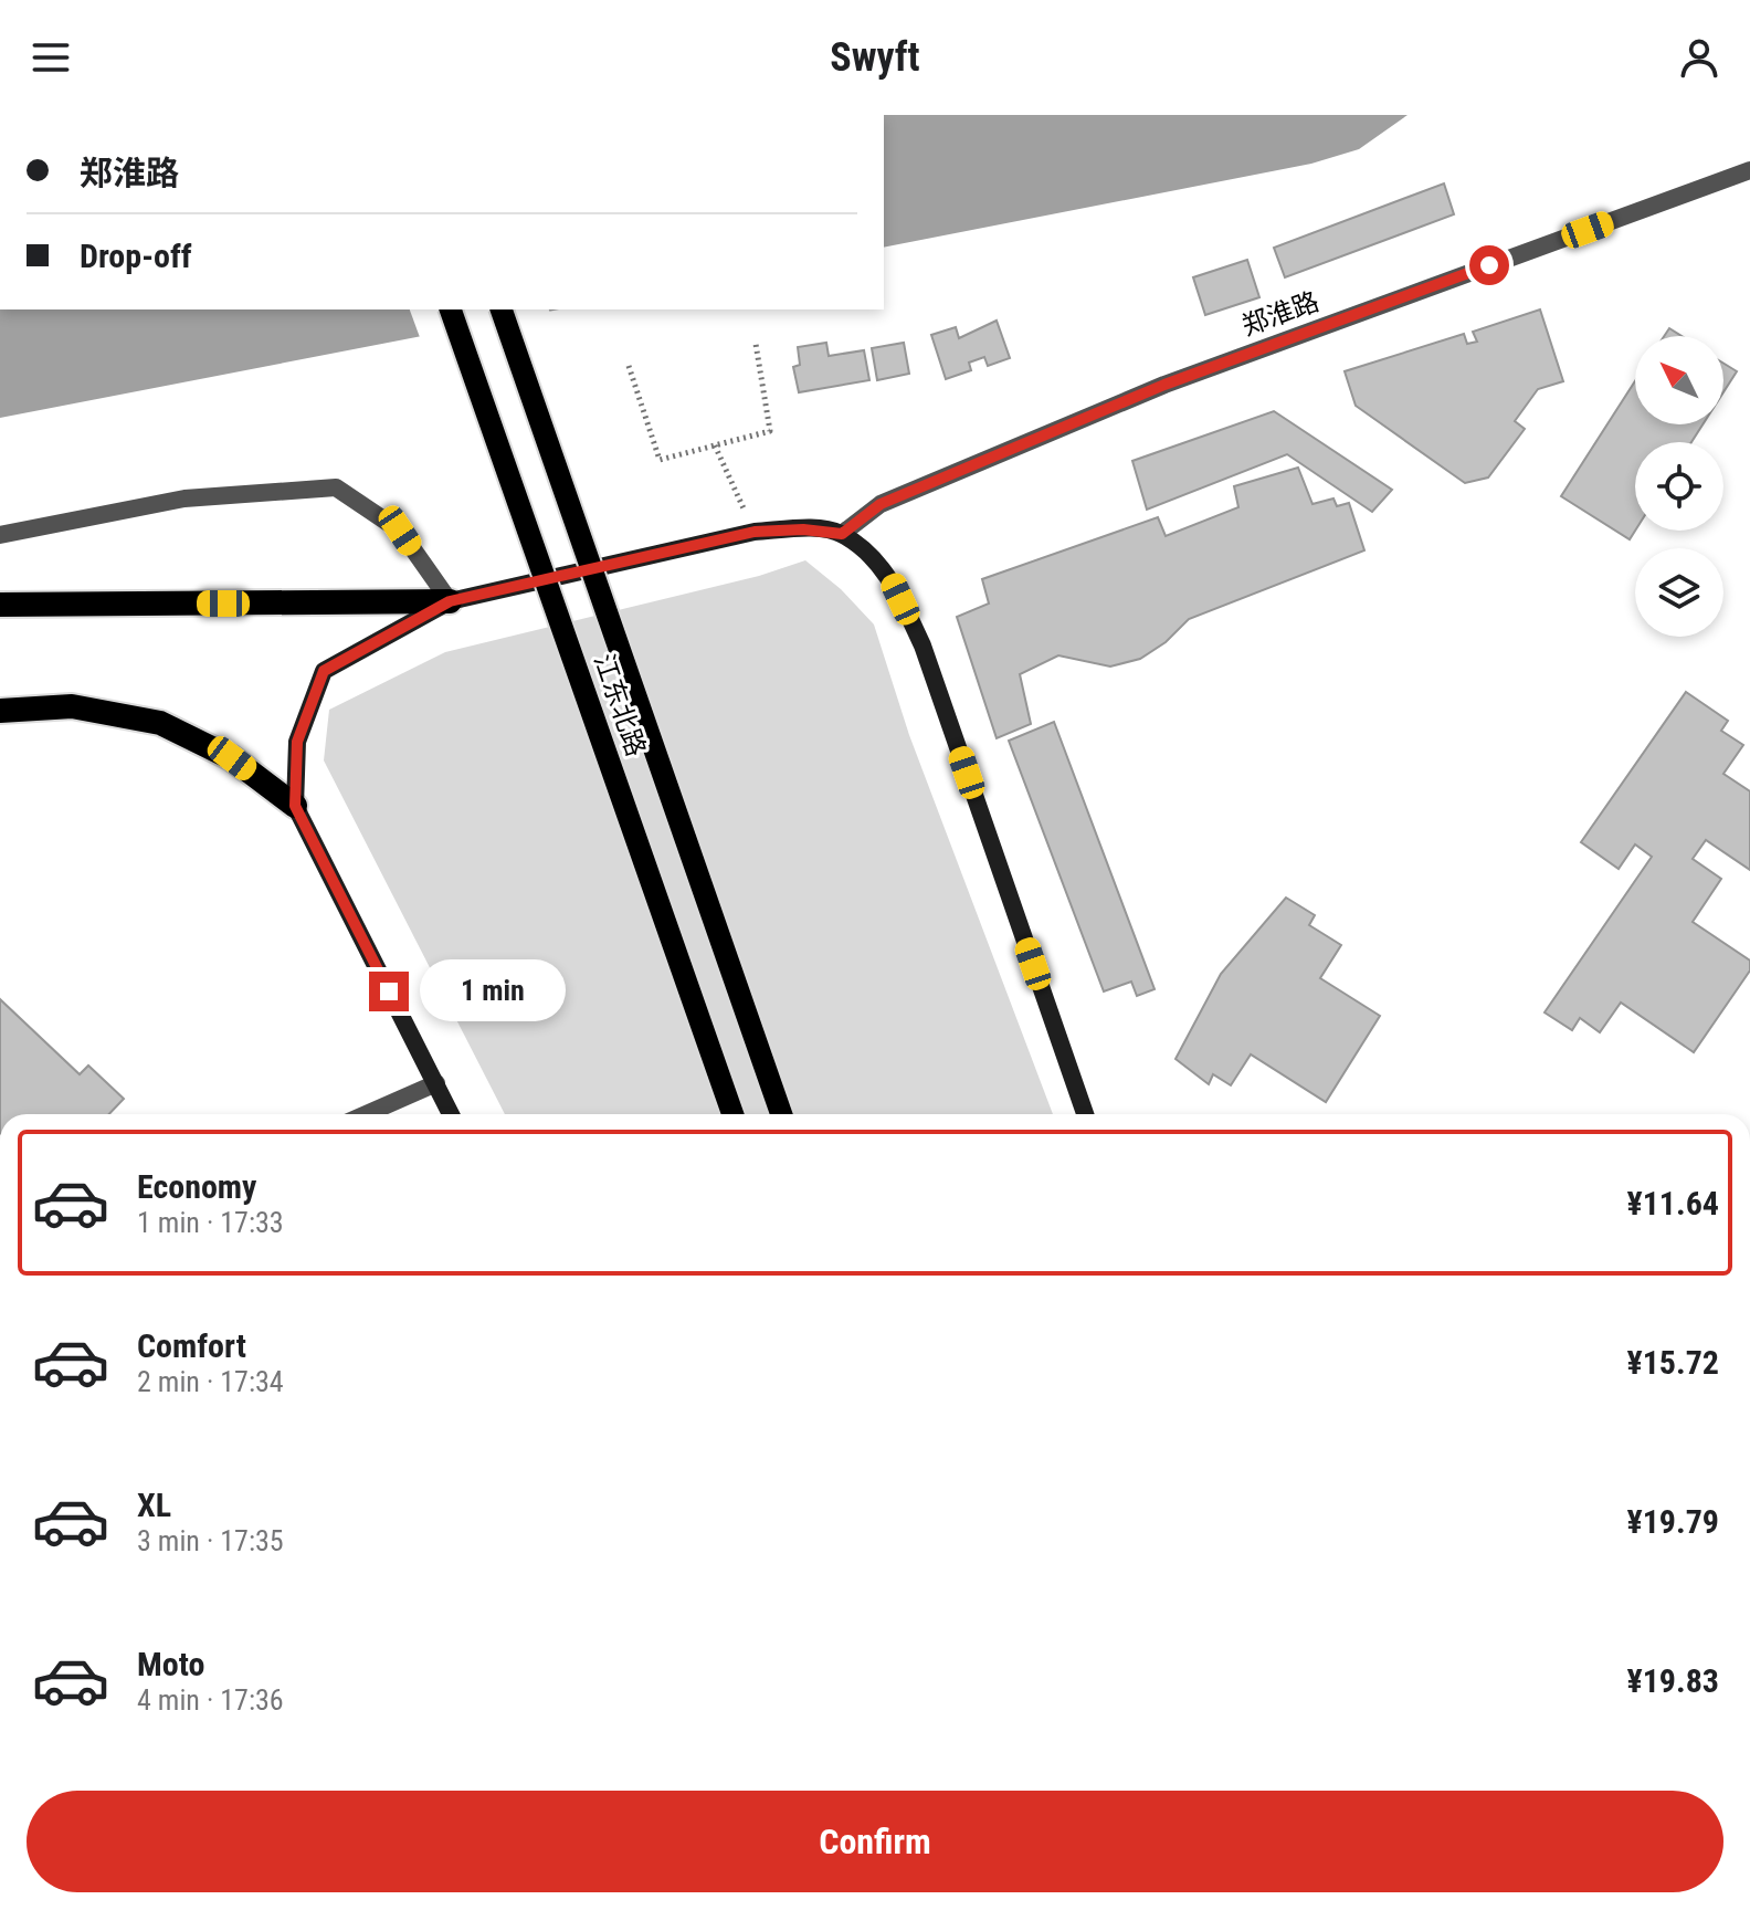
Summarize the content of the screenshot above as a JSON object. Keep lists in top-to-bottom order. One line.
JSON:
{"streets":{"main road":["江东北路"],"street":["郑淮路"]},"north":"top left","page":{"header":"Swyft","banner":["郑淮路","Drop-off"],"bubble":"1 min","list":[{"name":"Economy","note":"1 min · 17:33","value":"¥11.64"},{"name":"Comfort","note":"2 min · 17:34","value":"¥15.72"},{"name":"XL","note":"3 min · 17:35","value":"¥19.79"},{"name":"Moto","note":"4 min · 17:36","value":"¥19.83"}],"buttons":"Confirm"}}
